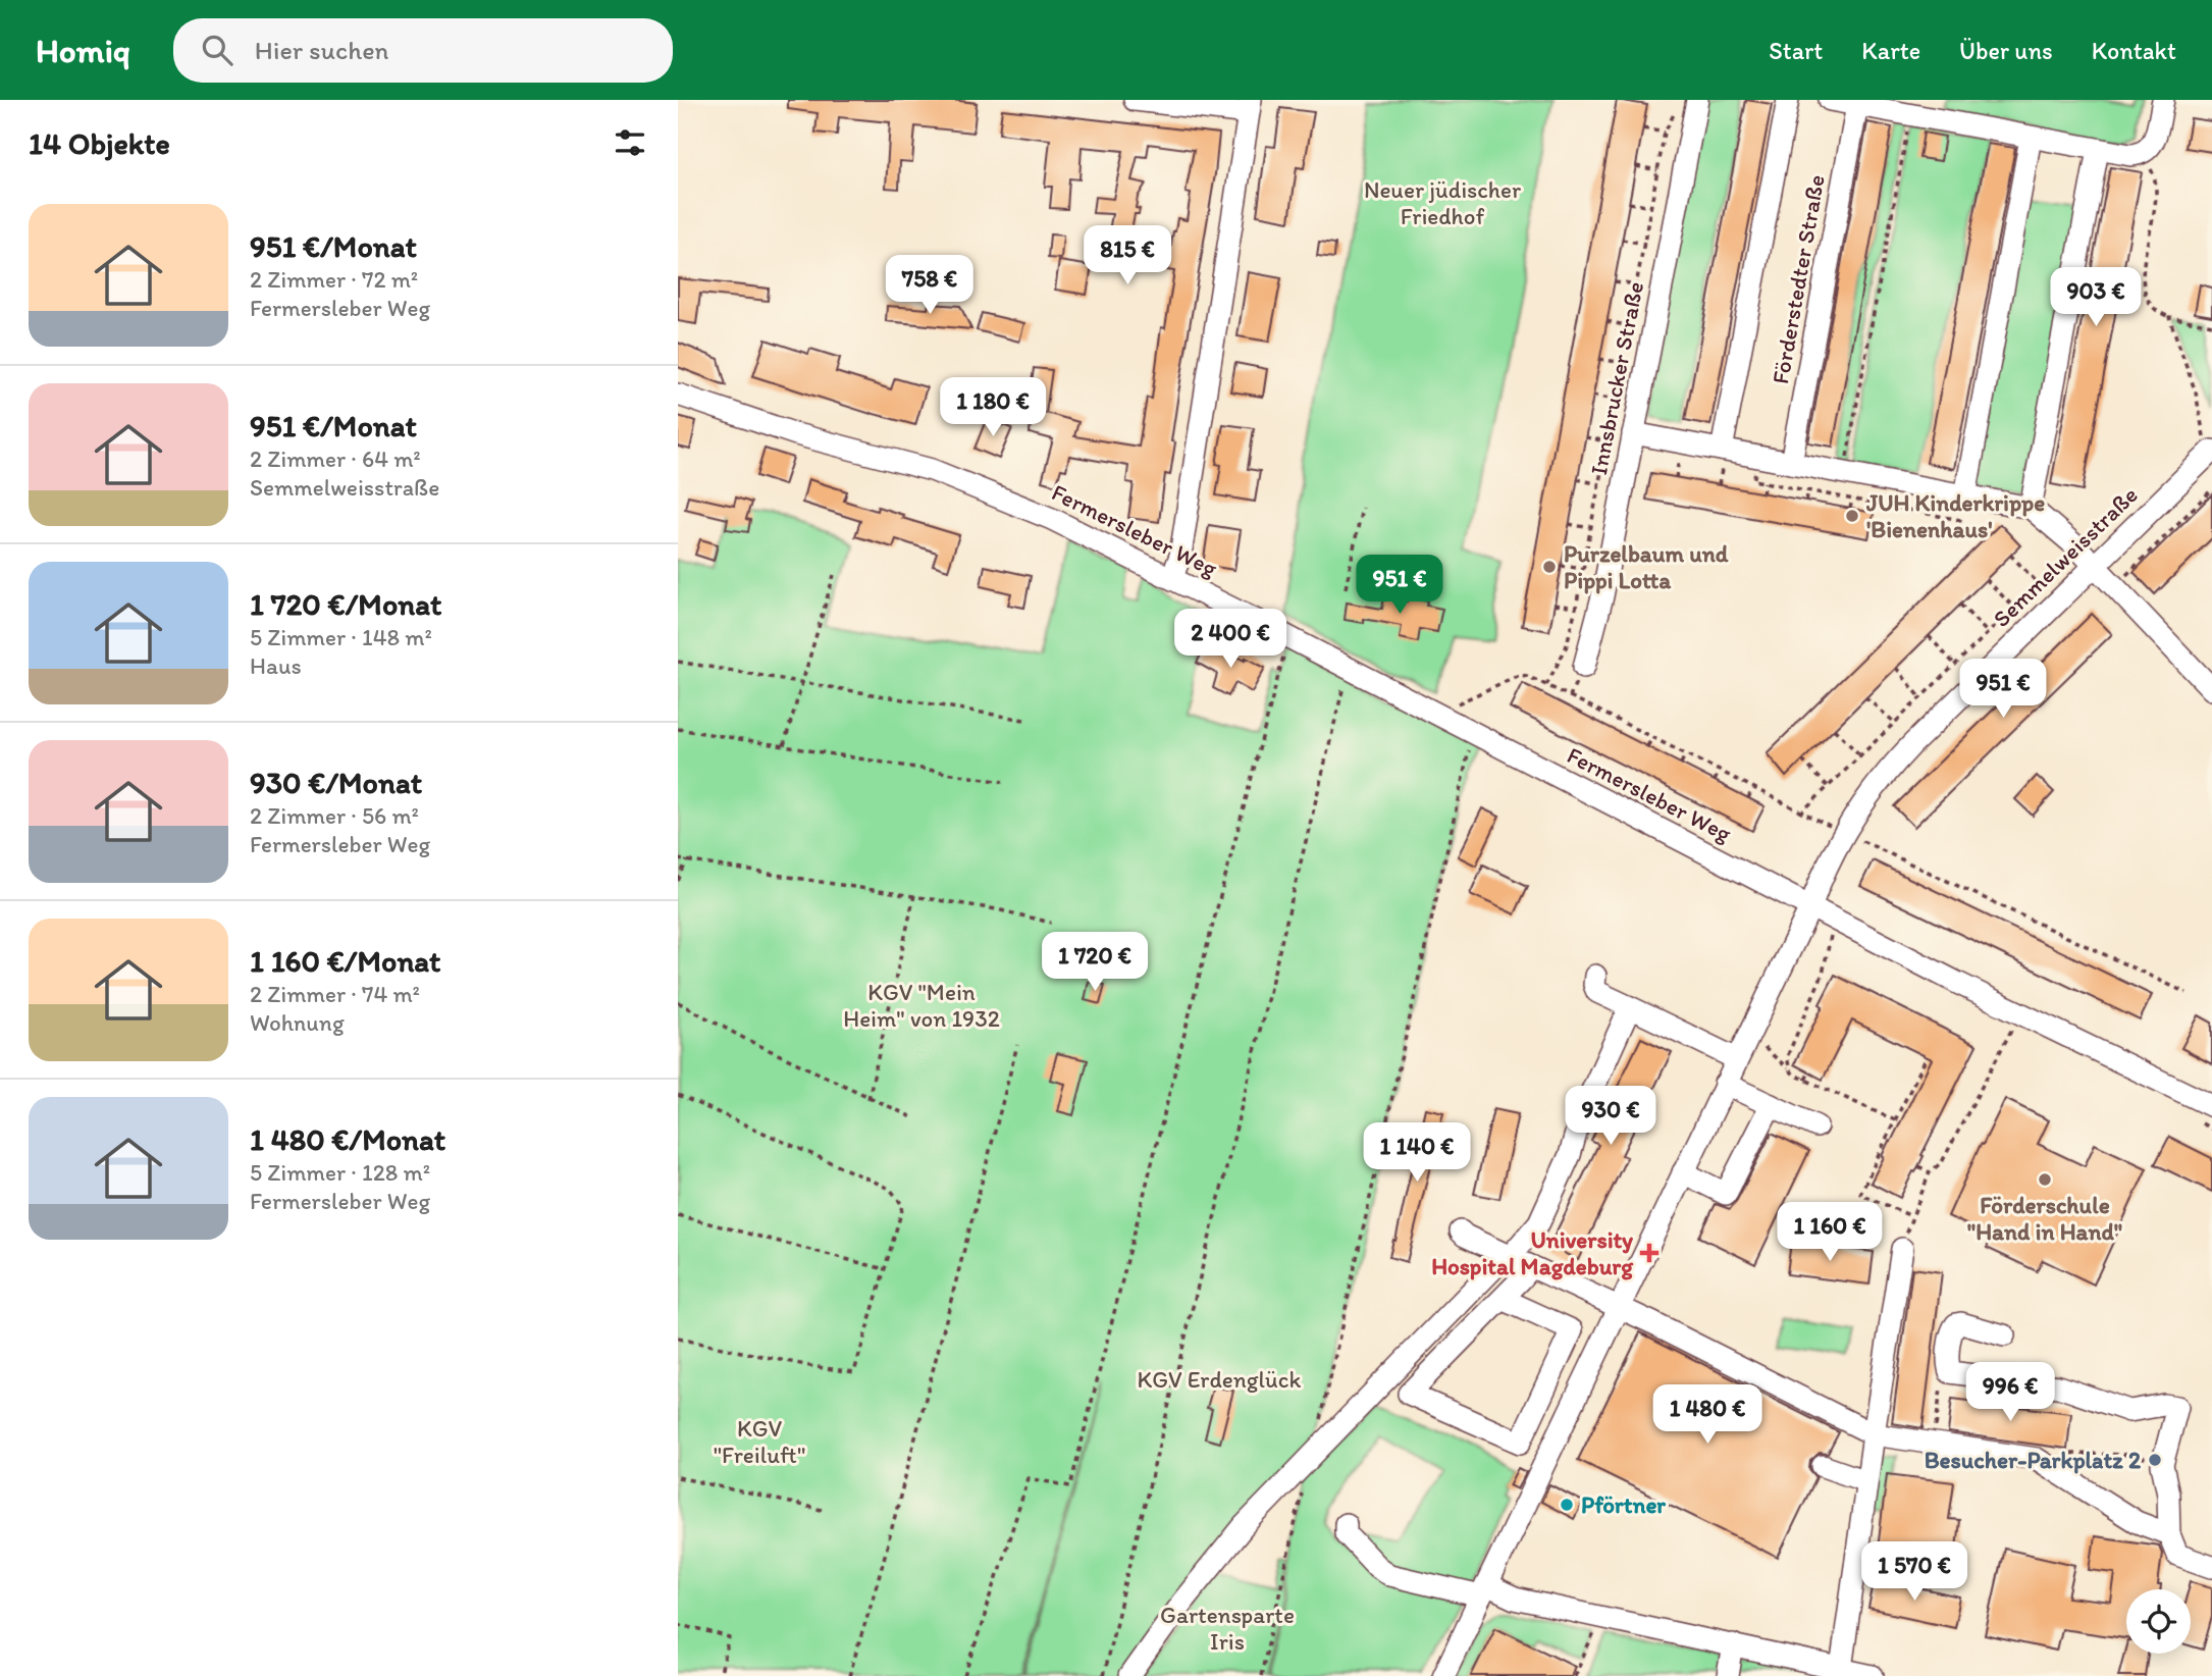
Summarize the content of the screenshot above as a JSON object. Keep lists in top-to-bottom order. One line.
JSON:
{"streets":{"street":["Förderstedter Straße","Innsbrucker Straße","Fermersleber Weg","Semmelweisstraße"]},"crossings":[["Fermersleber Weg","Semmelweisstraße"]],"parks":["Neuer jüdischer Friedhof","KGV \"Mein Heim\" von 1932","KGV Erdenglück","KGV \"Freiluft\"","Gartensparte Iris"],"places":{"other":["JUH Kinderkrippe 'Bienenhaus'","Purzelbaum und Pippi Lotta","Förderschule \"Hand in Hand\"","Besucher-Parkplatz 2","Pförtner"],"health":["University Hospital Magdeburg"]},"page":{"header":"Homiq","search":"Hier suchen","nav":["Start","Karte","Über uns","Kontakt"],"heading":"14 Objekte","list":[{"name":"951 €/Monat","note":"2 Zimmer · 72 m² · Fermersleber Weg"},{"name":"951 €/Monat","note":"2 Zimmer · 64 m² · Semmelweisstraße"},{"name":"1 720 €/Monat","note":"5 Zimmer · 148 m² · Haus"},{"name":"930 €/Monat","note":"2 Zimmer · 56 m² · Fermersleber Weg"},{"name":"1 160 €/Monat","note":"2 Zimmer · 74 m² · Wohnung"},{"name":"1 480 €/Monat","note":"5 Zimmer · 128 m² · Fermersleber Weg"}],"price":["815 €","758 €","903 €","1 180 €","951 €","2 400 €","951 €","1 720 €","930 €","1 140 €","1 160 €","996 €","1 480 €","1 570 €"]}}
